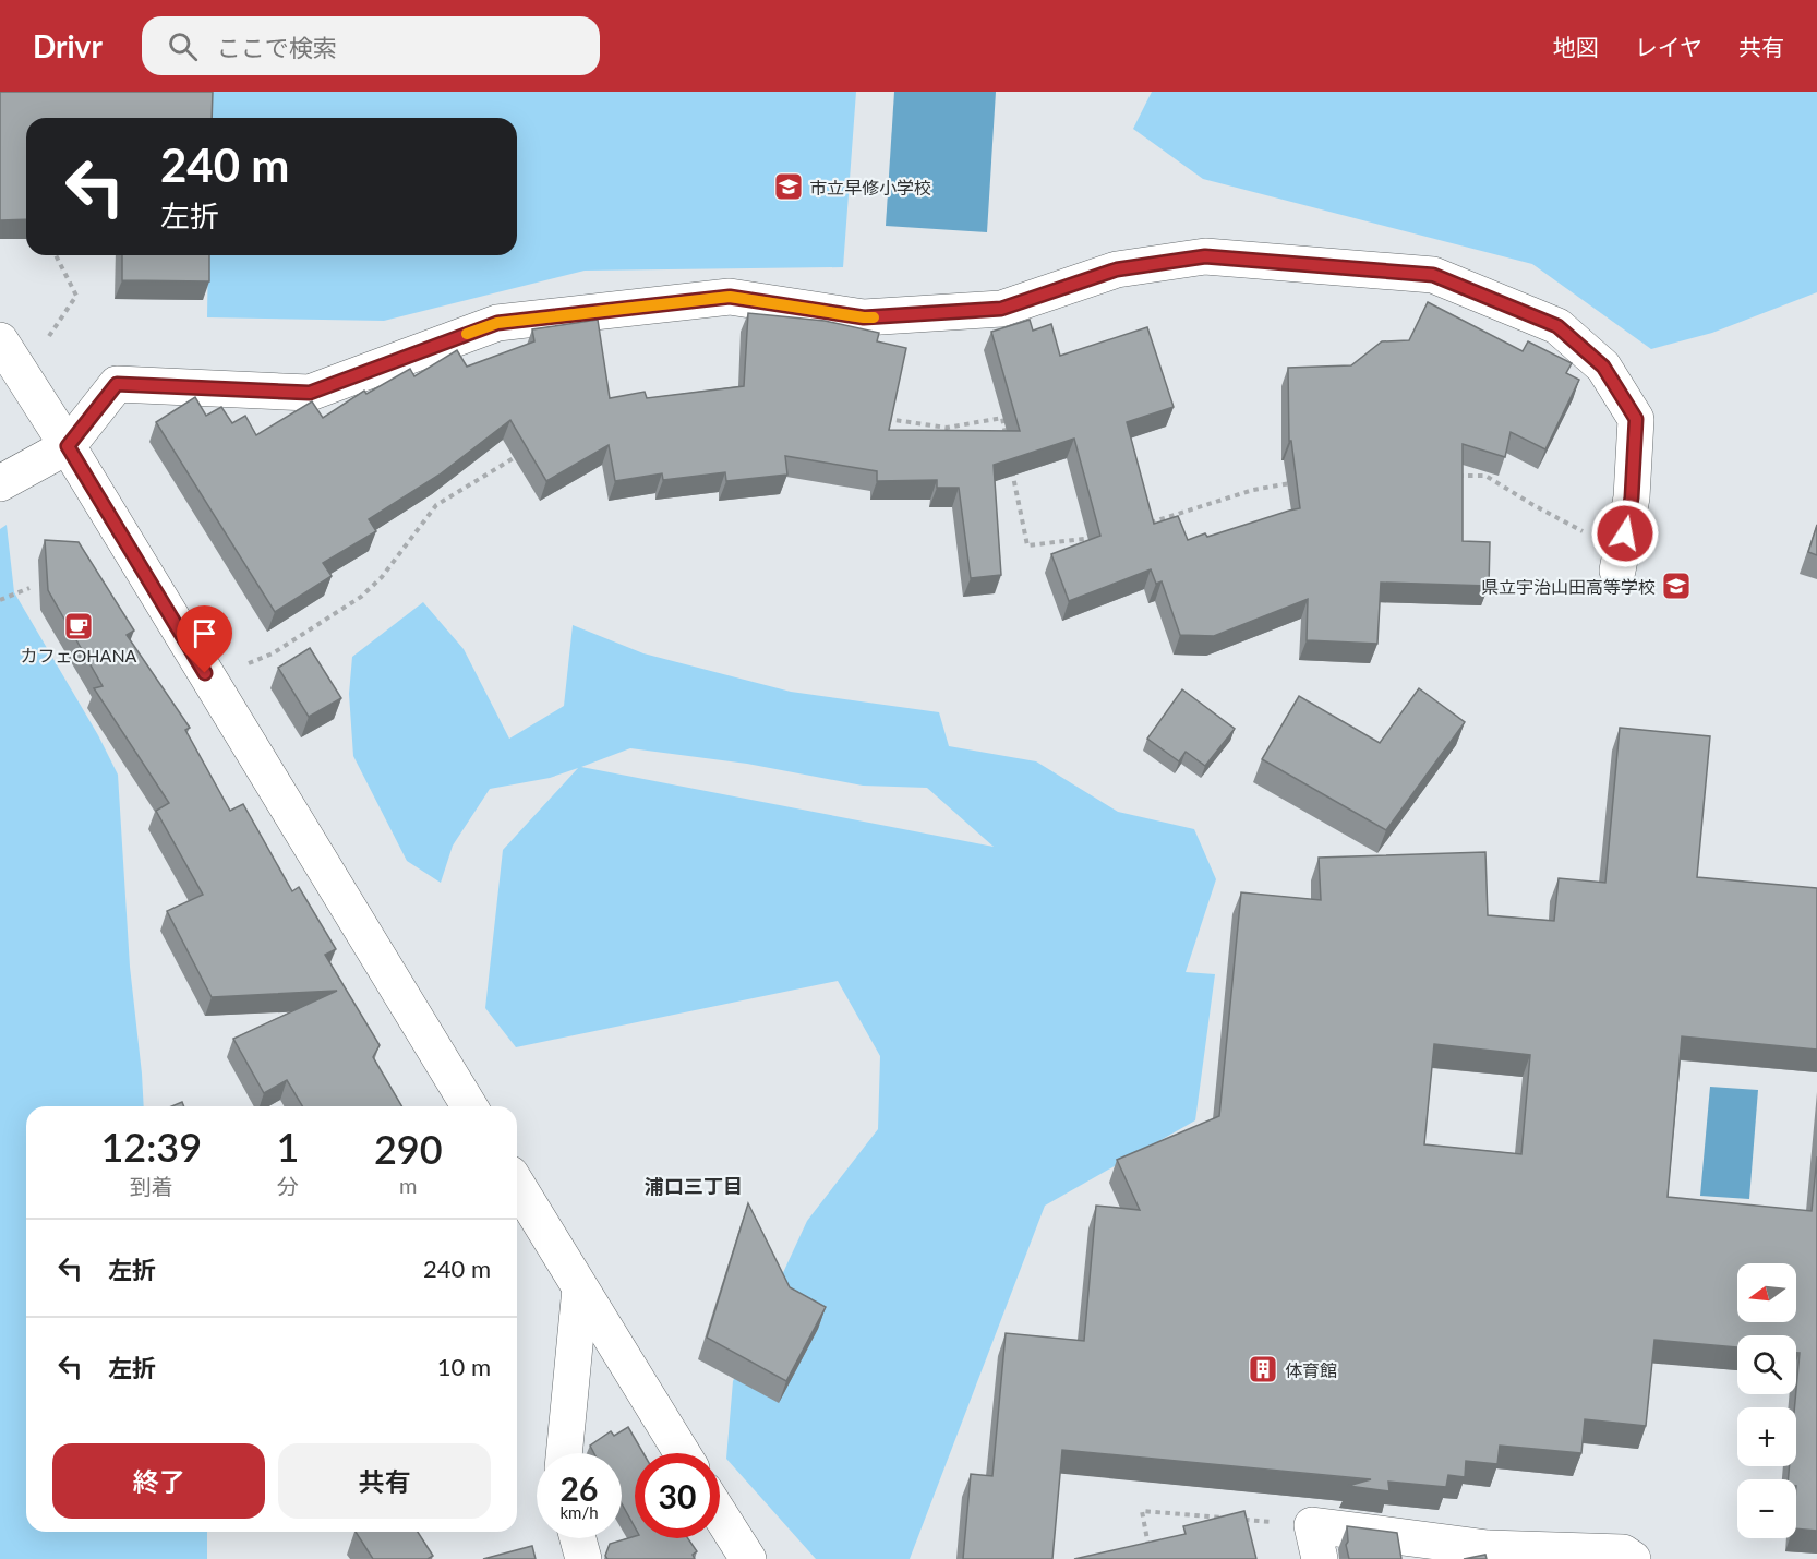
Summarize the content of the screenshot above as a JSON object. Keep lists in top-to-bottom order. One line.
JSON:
{"districts":["浦口三丁目"],"places":{"school or university":["市立早修小学校","県立宇治山田高等学校"],"cafe":["カフェOHANA"],"building":["体育館"]},"north":"left","page":{"header":"Drivr","search":"ここで検索","nav":["地図","レイヤ","共有"],"turn":["240 m","左折"],"eta":["12:39","到着","1","分","290","m"],"list":[{"name":"左折","value":"240 m"},{"name":"左折","value":"10 m"}],"map_buttons":["+","−"],"buttons":["終了","共有"],"speed":"26 km/h","limit":"30"}}
